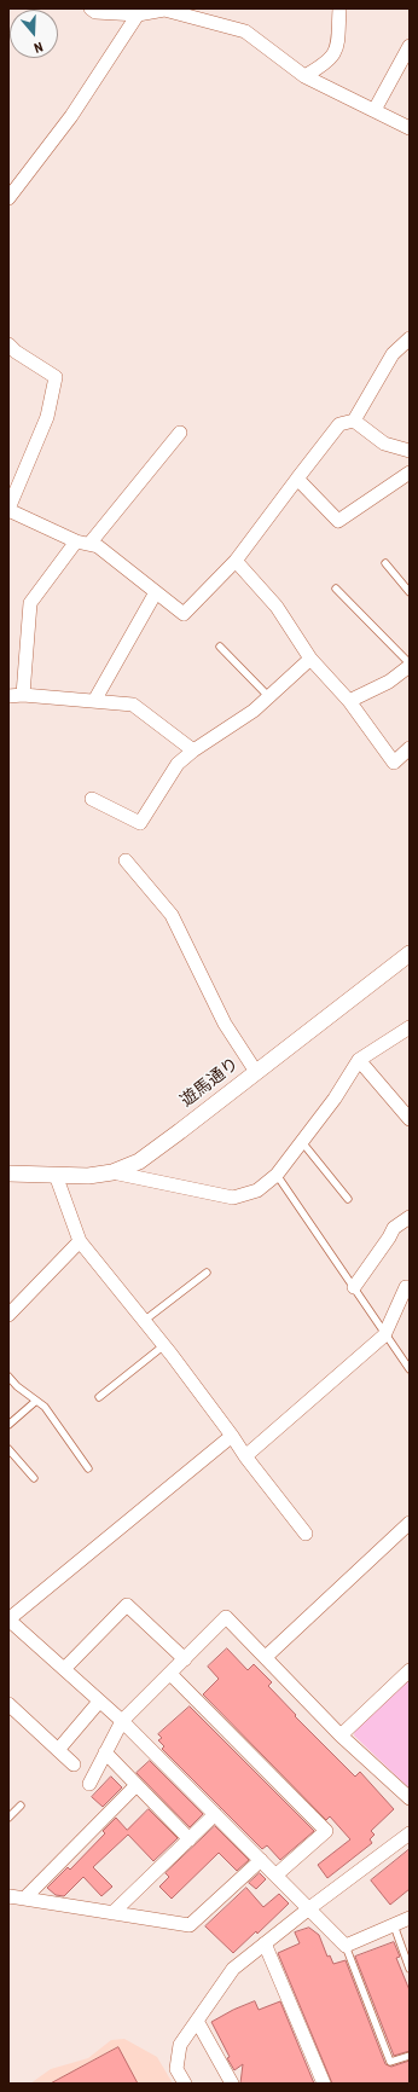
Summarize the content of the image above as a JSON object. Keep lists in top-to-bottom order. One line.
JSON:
{"streets":{"street":["遊馬通り"]},"north":"bottom"}
